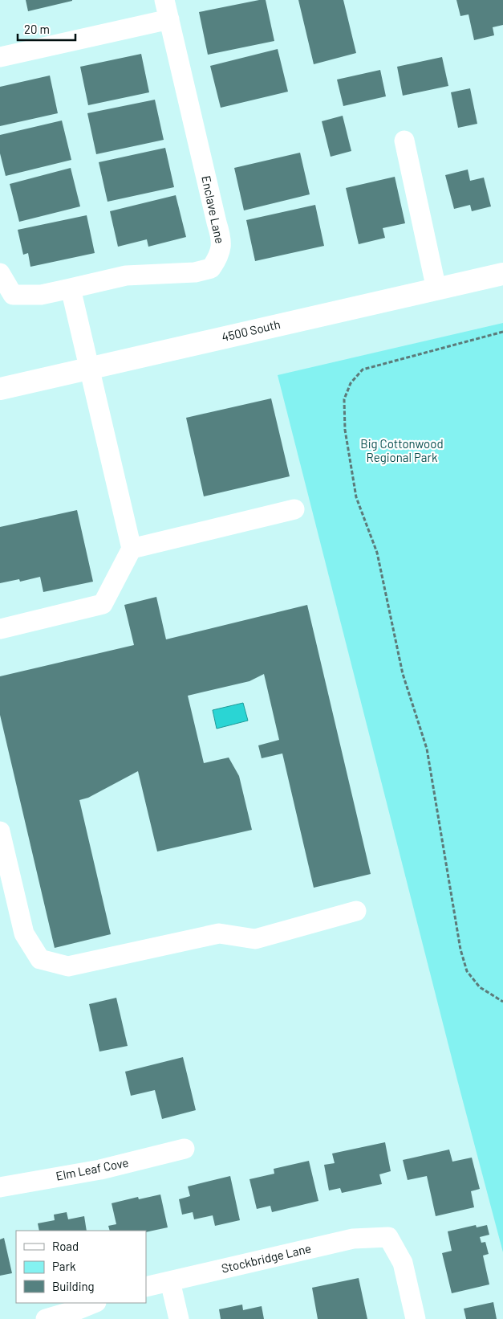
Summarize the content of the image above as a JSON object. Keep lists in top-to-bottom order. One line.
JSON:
{"streets":{"main road":["4500 South"],"street":["Enclave Lane","Elm Leaf Cove","Stockbridge Lane"]},"parks":["Big Cottonwood Regional Park"],"legend":["Road","Park","Building"],"scale_bar":"20 m"}
